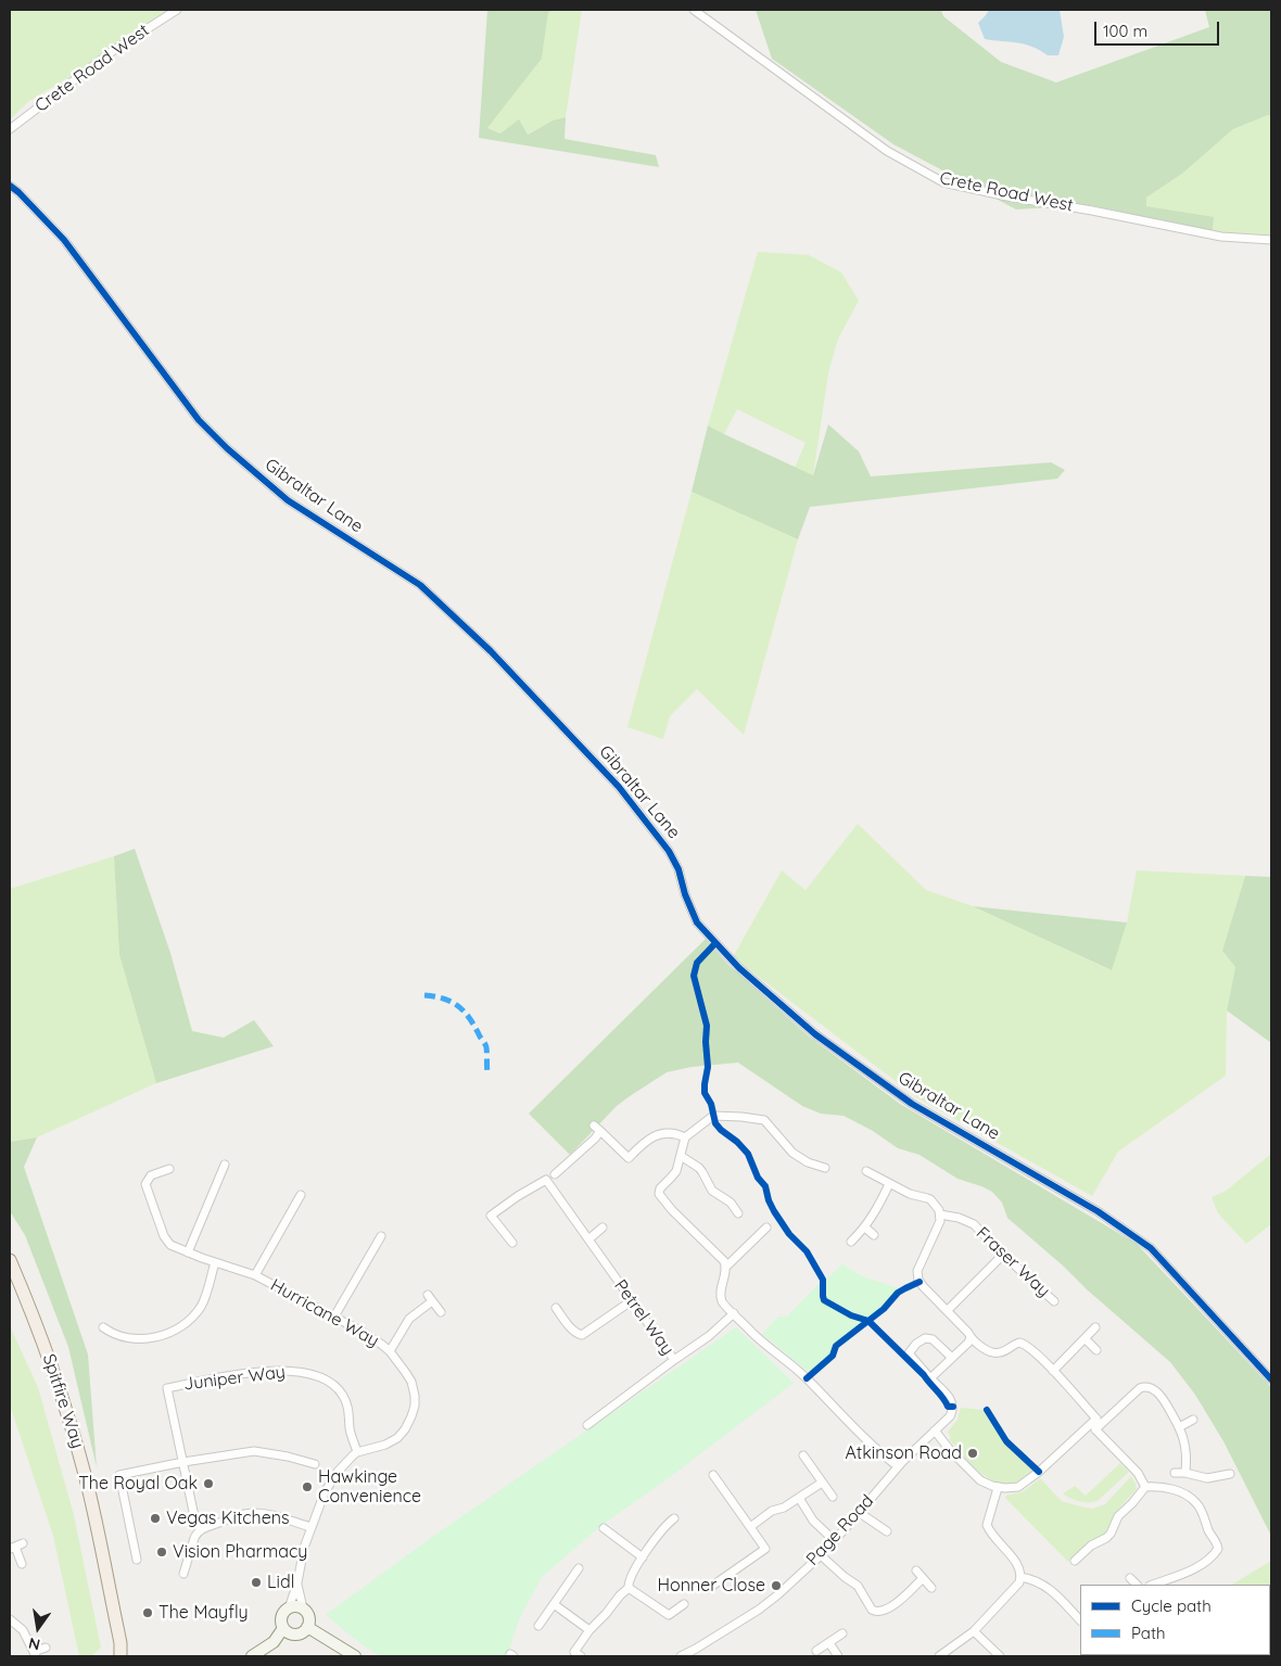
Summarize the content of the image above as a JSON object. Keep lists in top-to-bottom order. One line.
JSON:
{"streets":{"main road":["Spitfire Way"],"street":["Crete Road West","Gibraltar Lane","Fraser Way","Hurricane Way","Petrel Way","Juniper Way","Page Road"]},"crossings":[["Hurricane Way","Juniper Way"]],"places":["Atkinson Road","The Royal Oak","Hawkinge Convenience","Vegas Kitchens","Vision Pharmacy","Lidl","Honner Close","The Mayfly"],"legend":["Cycle path","Path"],"scale_bar":"100 m","north":"bottom"}
